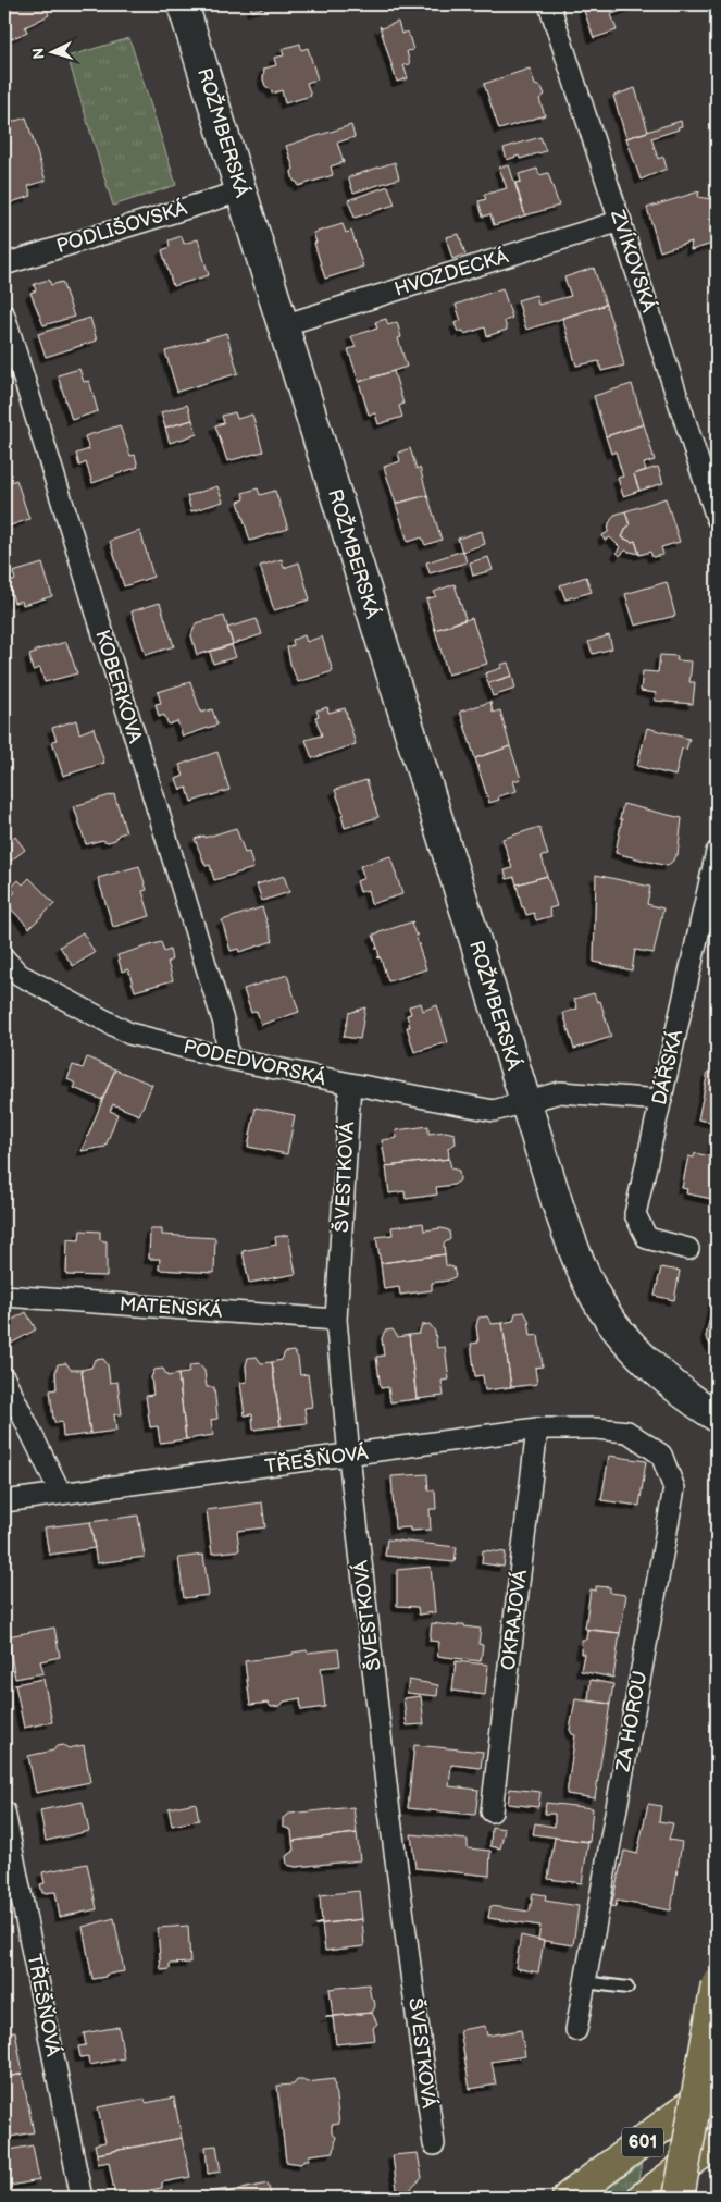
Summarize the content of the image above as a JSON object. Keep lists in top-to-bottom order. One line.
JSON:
{"streets":{"main road":["601"],"street":["ROŽMBERSKÁ","PODLIŠOVSKÁ","ZVÍKOVSKÁ","HVOZDECKÁ","KOBERKOVA","PODEDVORSKÁ","DÁŘSKÁ","ŠVESTKOVÁ","MATENSKÁ","TŘEŠŇOVÁ","OKRAJOVÁ","ZA HOROU"]},"crossings":[["ROŽMBERSKÁ","PODLIŠOVSKÁ"],["ROŽMBERSKÁ","HVOZDECKÁ"],["ROŽMBERSKÁ","PODEDVORSKÁ"],["ZVÍKOVSKÁ","HVOZDECKÁ"],["KOBERKOVA","PODEDVORSKÁ"],["PODEDVORSKÁ","ŠVESTKOVÁ"],["ŠVESTKOVÁ","MATENSKÁ"],["ŠVESTKOVÁ","TŘEŠŇOVÁ"],["TŘEŠŇOVÁ","OKRAJOVÁ"],["TŘEŠŇOVÁ","ZA HOROU"]],"north":"left"}
